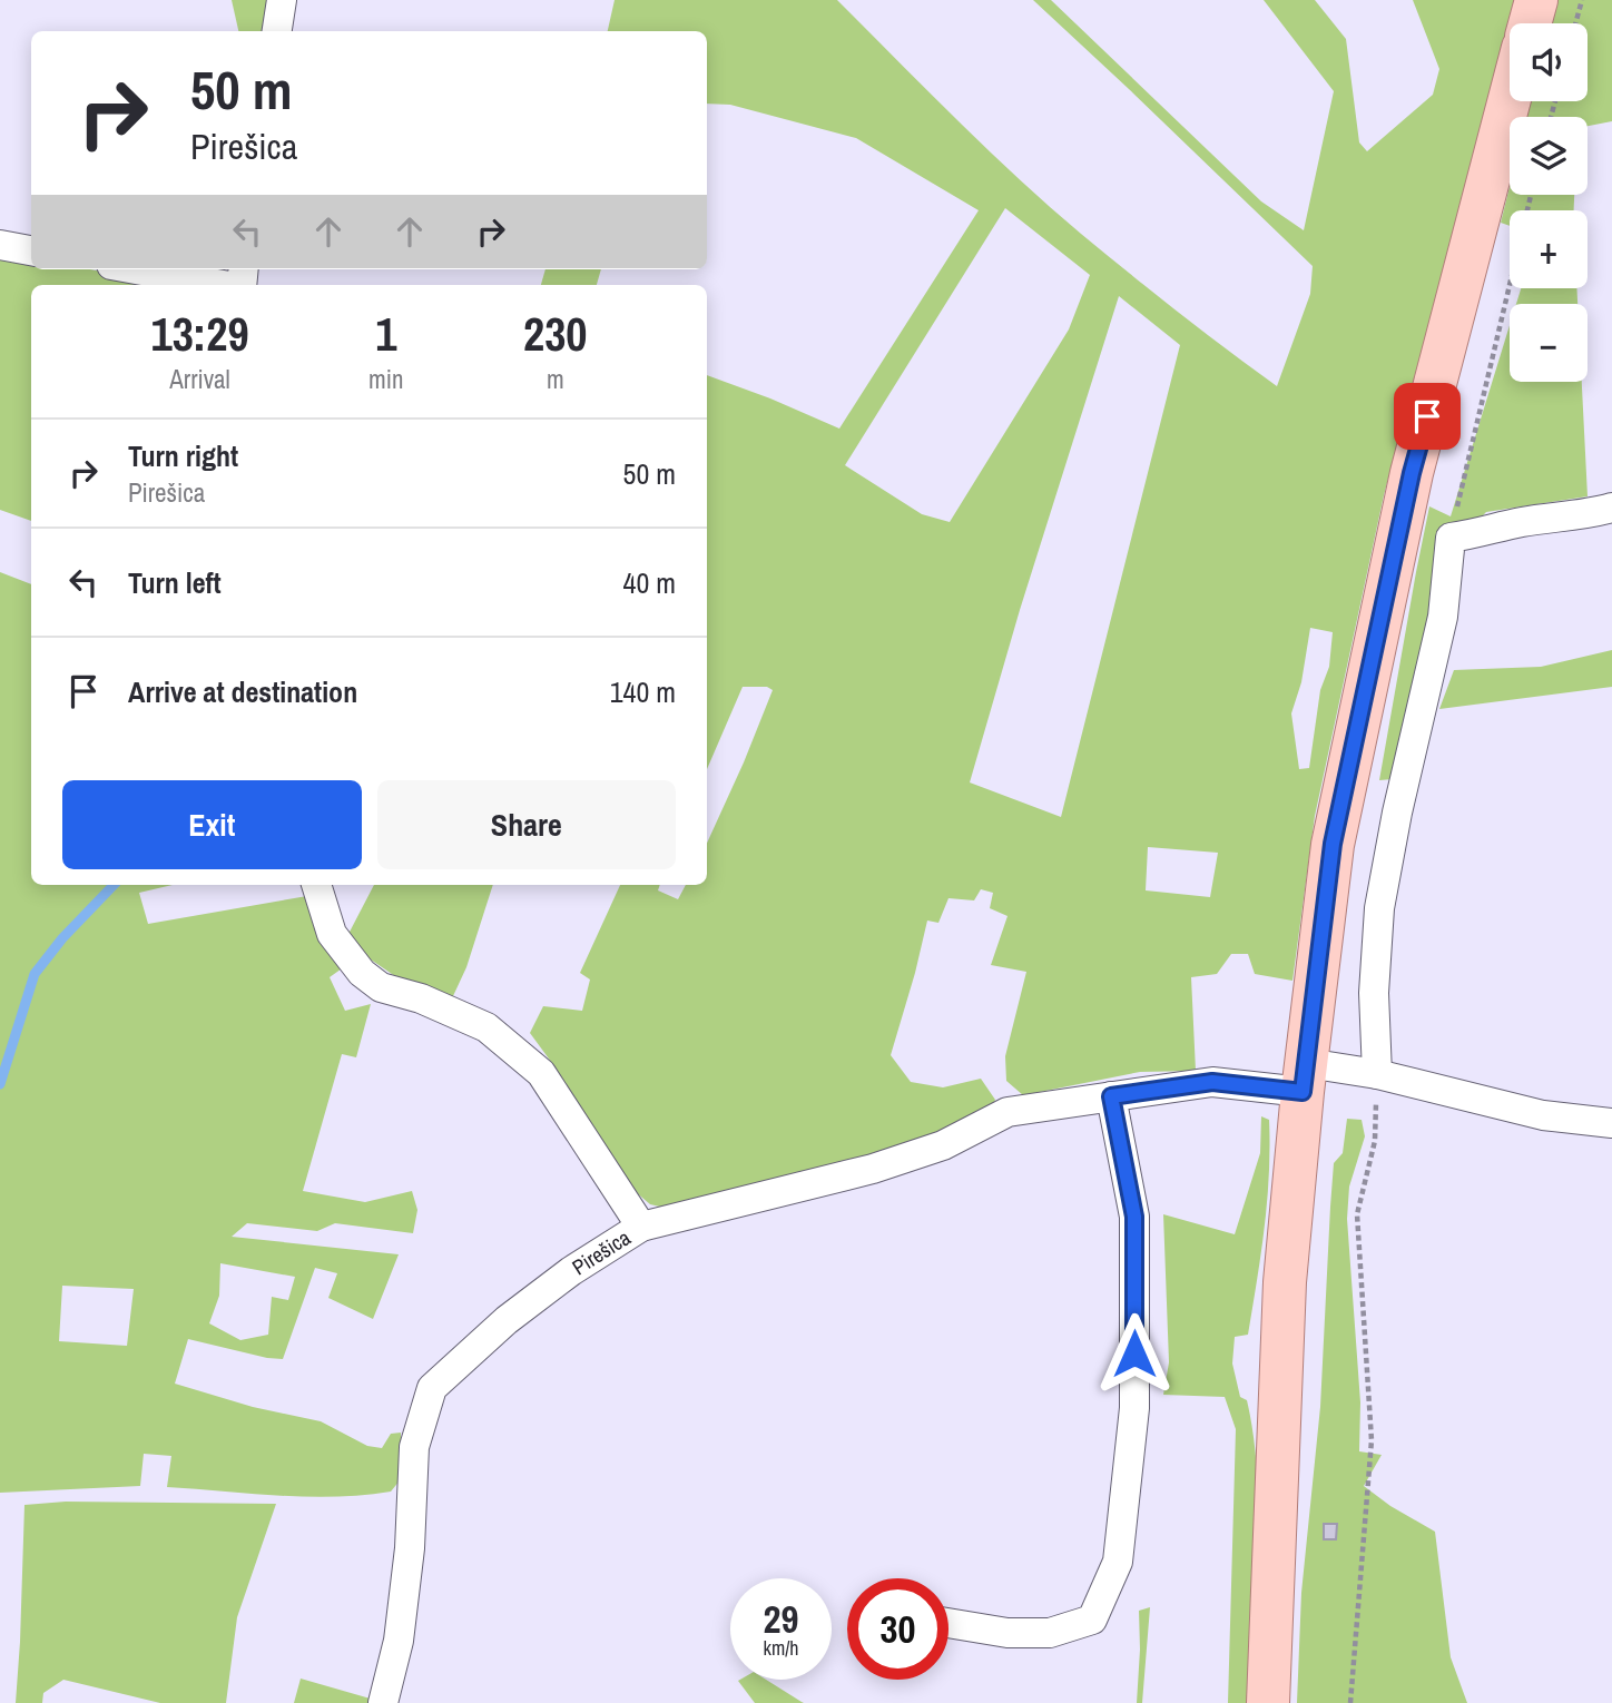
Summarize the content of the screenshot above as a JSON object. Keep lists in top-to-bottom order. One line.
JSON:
{"streets":{"street":["Pirešica"]},"page":{"map_buttons":["+","−"],"turn":["50 m","Pirešica"],"eta":["13:29","Arrival","1","min","230","m"],"list":[{"name":"Turn right","note":"Pirešica","value":"50 m"},{"name":"Turn left","value":"40 m"},{"name":"Arrive at destination","value":"140 m"}],"buttons":["Exit","Share"],"speed":"29 km/h","limit":"30"}}
